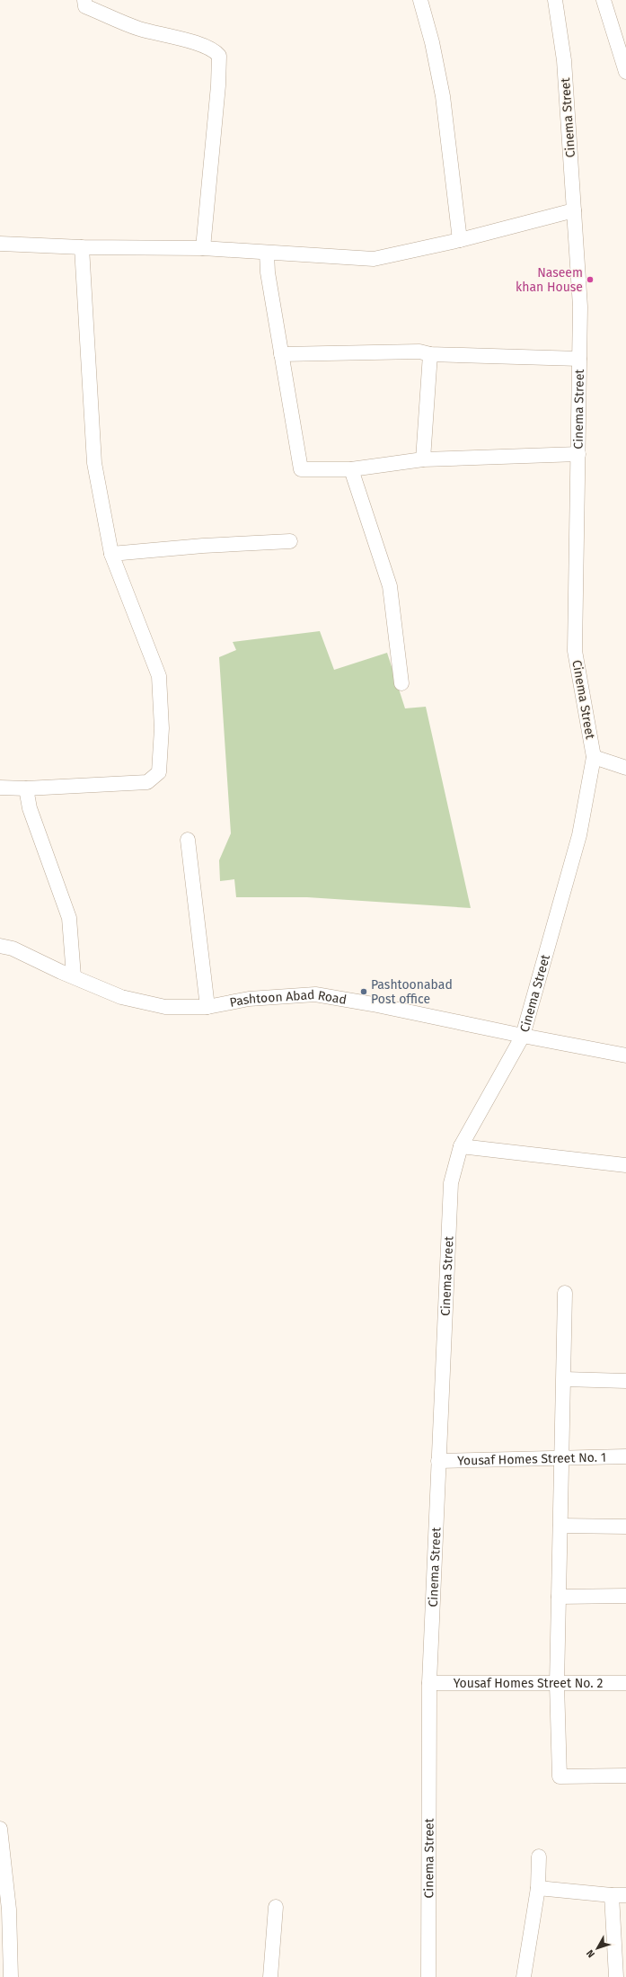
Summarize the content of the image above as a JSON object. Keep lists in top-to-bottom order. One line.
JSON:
{"streets":{"street":["Cinema Street","Pashtoon Abad Road","Yousaf Homes Street No. 1","Yousaf Homes Street No. 2"]},"crossings":[["Cinema Street","Pashtoon Abad Road"],["Cinema Street","Yousaf Homes Street No. 1"],["Cinema Street","Yousaf Homes Street No. 2"]],"places":["Naseem khan House","Pashtoonabad Post office"],"north":"bottom left"}
